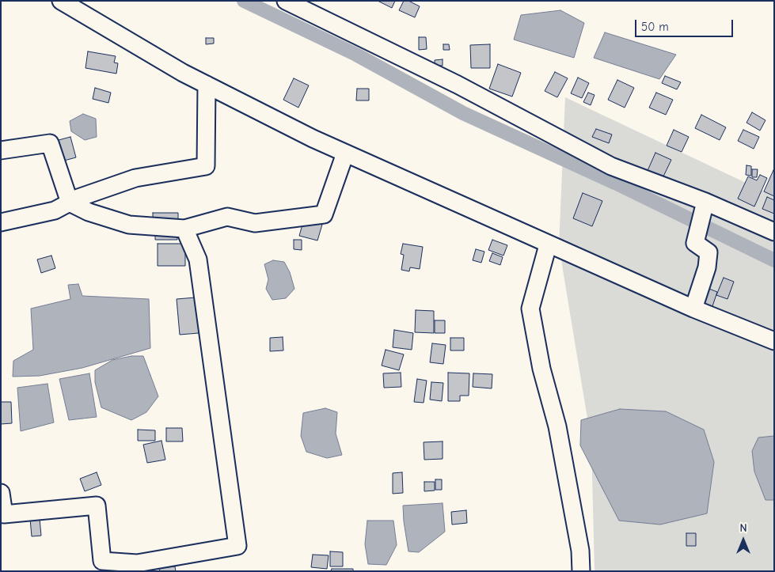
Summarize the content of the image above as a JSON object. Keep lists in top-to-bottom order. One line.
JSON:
{"scale_bar":"50 m","north":"top"}
